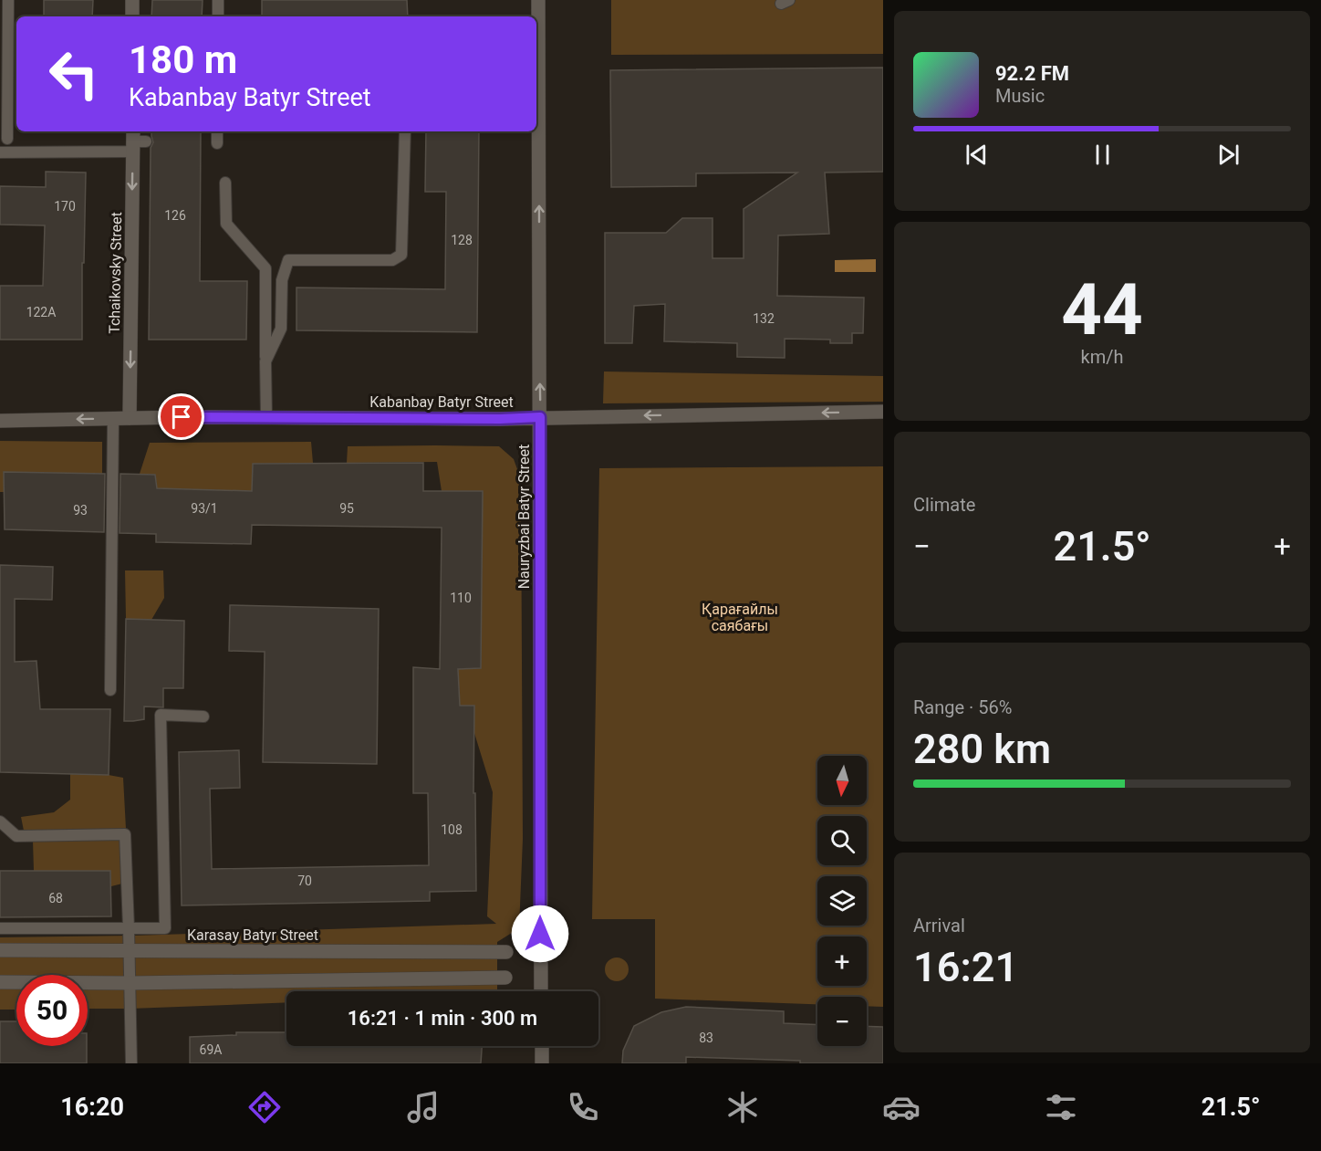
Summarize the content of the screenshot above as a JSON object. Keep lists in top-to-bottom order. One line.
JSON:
{"streets":{"street":["Tchaikovsky Street","Kabanbay Batyr Street","Nauryzbai Batyr Street","Karasay Batyr Street"]},"crossings":[["Tchaikovsky Street","Kabanbay Batyr Street"],["Kabanbay Batyr Street","Nauryzbai Batyr Street"]],"one_way":["Tchaikovsky Street","Kabanbay Batyr Street","Nauryzbai Batyr Street"],"parks":["Қарағайлы саябағы"],"house_numbers":["170","126","128","122А","132","93/1","95","93","110","108","70","68","83","69А"],"north":"bottom","page":{"turn":["180 m","Kabanbay Batyr Street"],"song":["92.2 FM","Music"],"tile":[["44","km/h"],"Climate",["Range · 56%","280 km"],["Arrival","16:21"]],"heat":["−","21.5°","+"],"map_buttons":["+","−"],"limit":"50","trip":"16:21 · 1 min · 300 m","tabs":["16:20","21.5°"]}}
